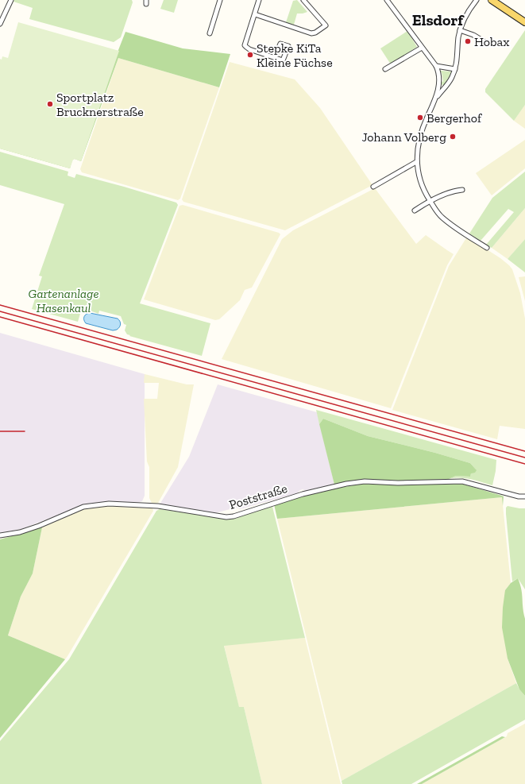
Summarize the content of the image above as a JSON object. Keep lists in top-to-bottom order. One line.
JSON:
{"streets":{"street":["Poststraße"]},"districts":["Elsdorf"],"parks":["Gartenanlage Hasenkaul"],"places":["Hobax","Stepke KiTa Kleine Füchse","Sportplatz Brucknerstraße","Bergerhof","Johann Volberg"]}
